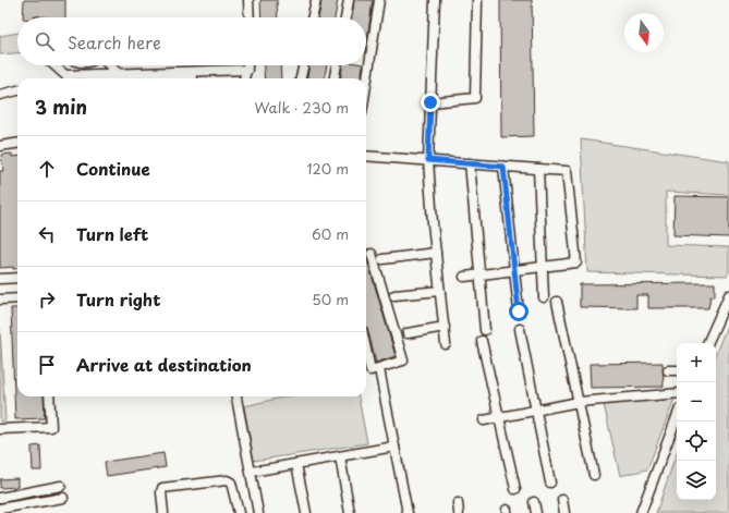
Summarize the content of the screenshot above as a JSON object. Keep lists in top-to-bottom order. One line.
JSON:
{"north":"bottom","page":{"search":"Search here","heading":["3 min","Walk · 230 m"],"list":[["Continue","120 m"],["Turn left","60 m"],["Turn right","50 m"],"Arrive at destination"],"map_buttons":["+","−"]}}
